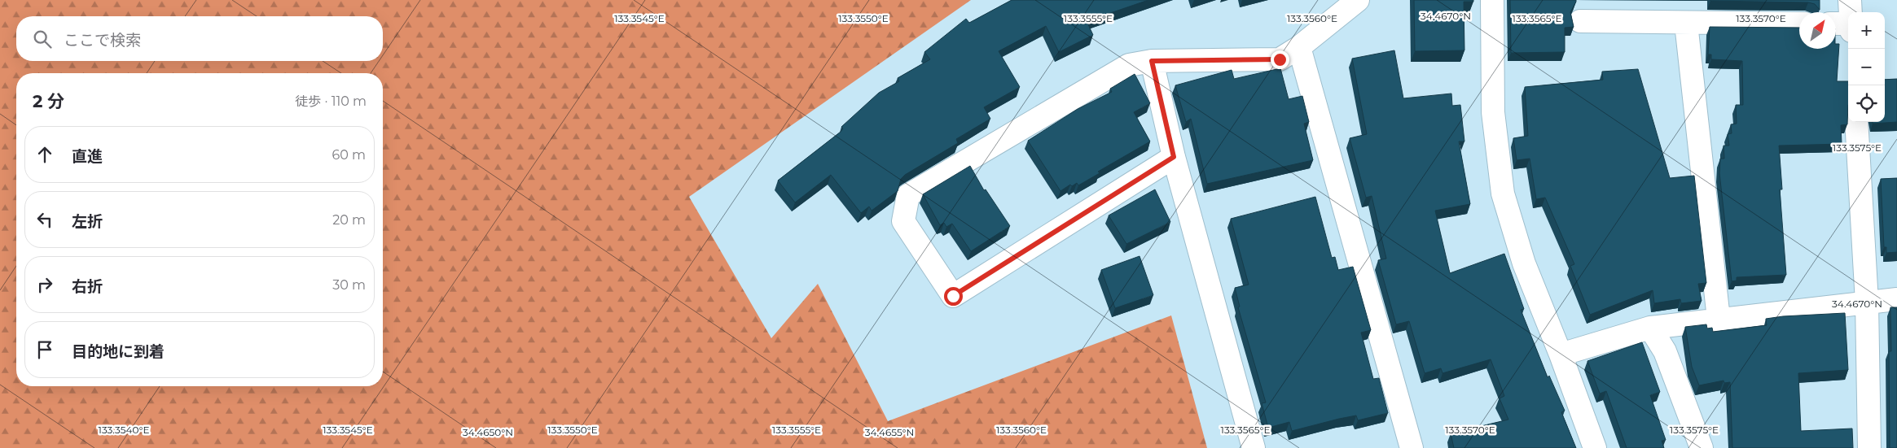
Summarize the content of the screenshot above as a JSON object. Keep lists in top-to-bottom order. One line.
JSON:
{"north":"top right","page":{"map_buttons":["+","−"],"search":"ここで検索","heading":["2 分","徒歩 · 110 m"],"list":[["直進","60 m"],["左折","20 m"],["右折","30 m"],"目的地に到着"]},"coordinates":["34.4670°N","133.3545°E","133.3550°E","133.3555°E","133.3570°E","133.3560°E","133.3565°E","133.3575°E","133.3540°E","34.4650°N","34.4655°N"]}
